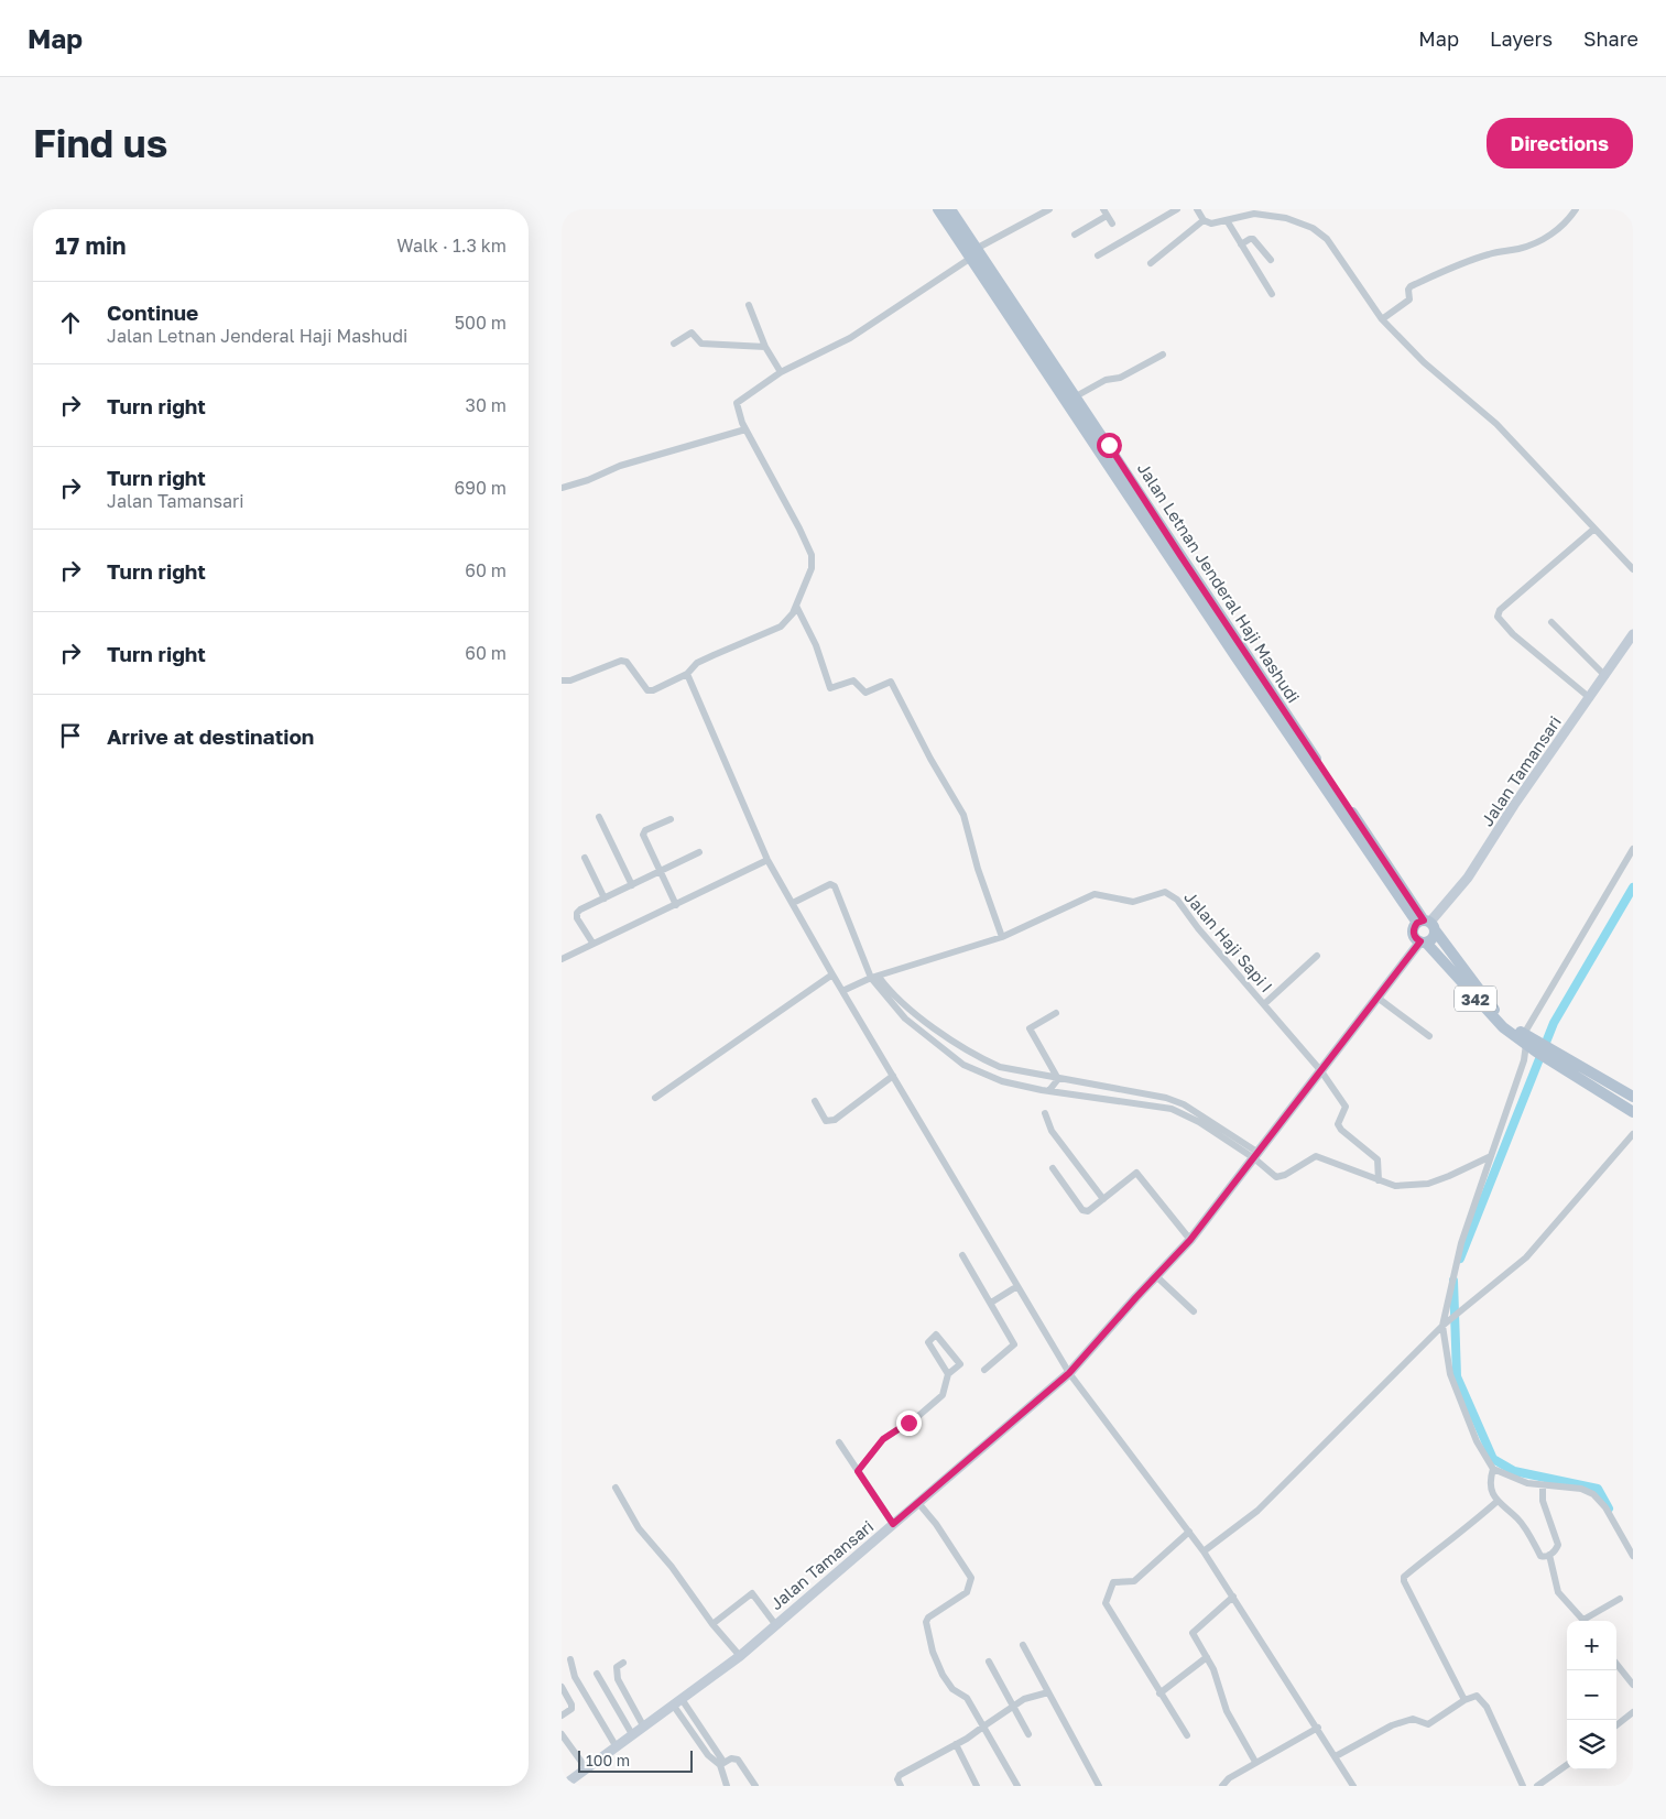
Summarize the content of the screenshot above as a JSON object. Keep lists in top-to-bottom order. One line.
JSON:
{"streets":{"main road":["Jalan Letnan Jenderal Haji Mashudi","Jalan Tamansari","342"],"street":["Jalan Haji Sapi I"]},"crossings":[["Jalan Letnan Jenderal Haji Mashudi","Jalan Tamansari"],["Jalan Tamansari","Jalan Haji Sapi I"]],"scale_bar":"100 m","page":{"header":"Map","nav":["Map","Layers","Share"],"buttons":"Directions","title":"Find us","heading":["17 min","Walk · 1.3 km"],"list":[["Continue","Jalan Letnan Jenderal Haji Mashudi","500 m"],["Turn right","30 m"],["Turn right","Jalan Tamansari","690 m"],["Turn right","60 m"],["Turn right","60 m"],"Arrive at destination"],"map_buttons":["+","−"],"scale":"100 m"}}
